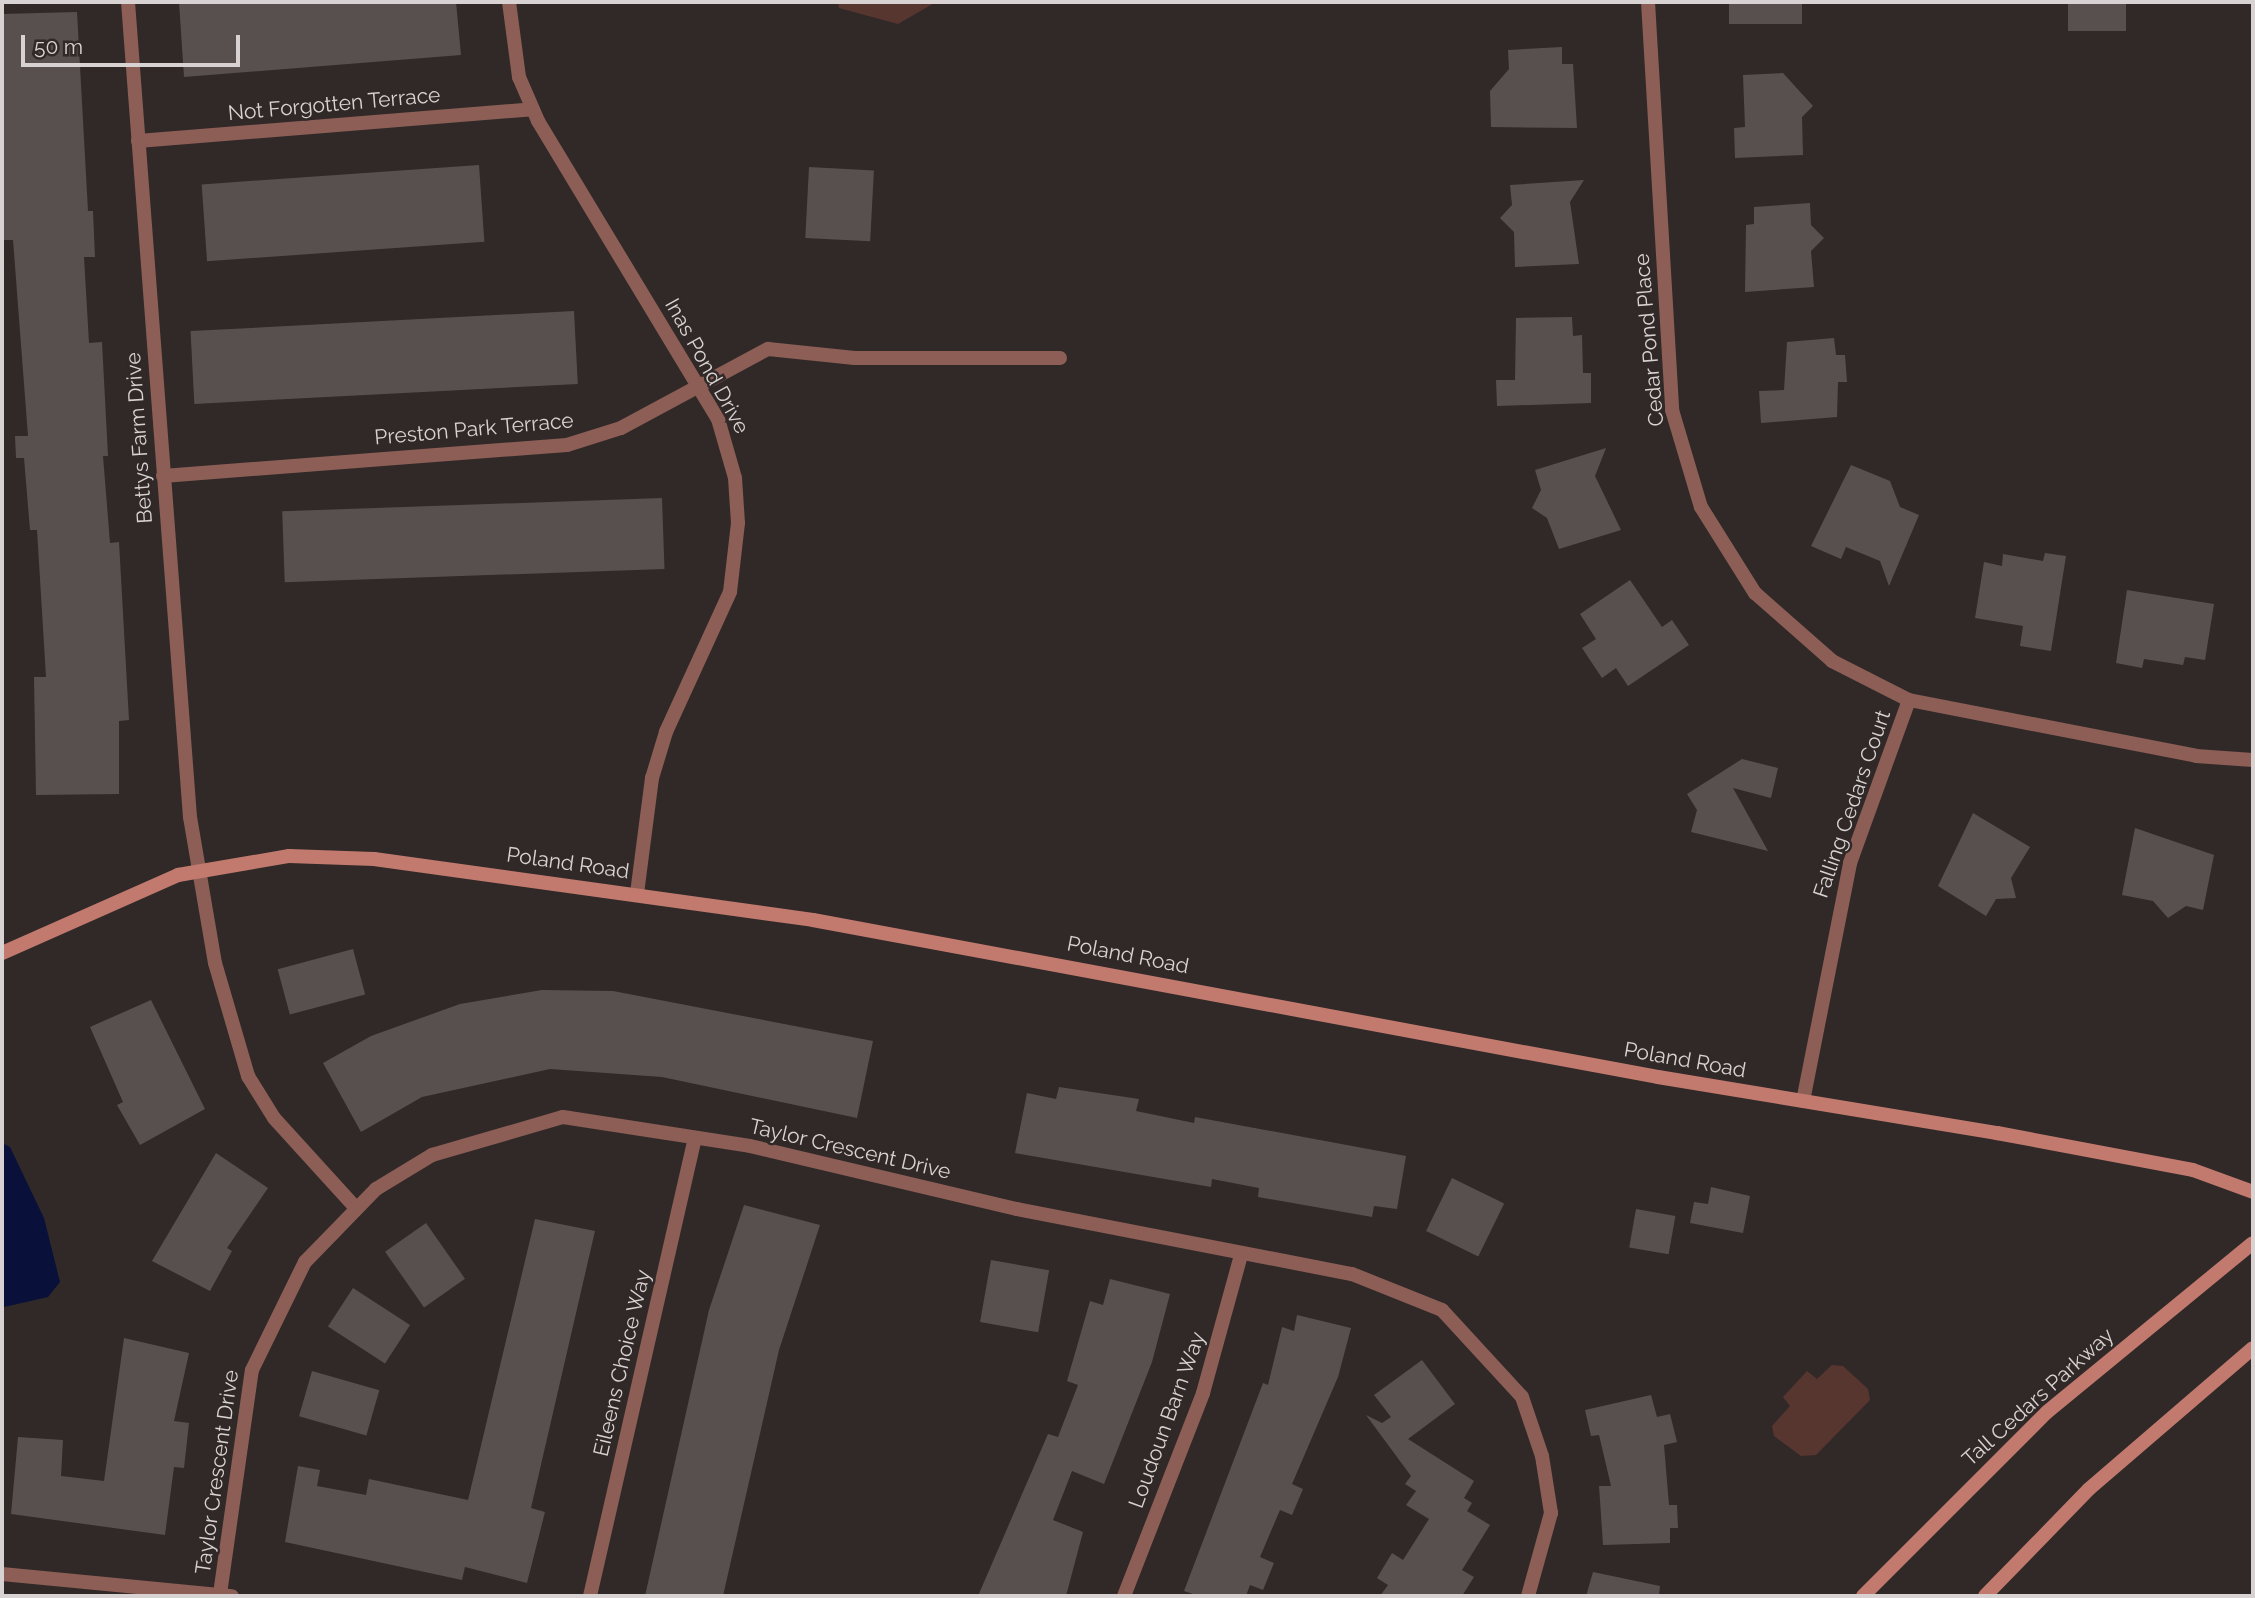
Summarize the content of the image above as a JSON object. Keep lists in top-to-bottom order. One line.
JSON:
{"streets":{"street":["Not Forgotten Terrace","Cedar Pond Place","Inas Pond Drive","Preston Park Terrace","Bettys Farm Drive","Falling Cedars Court","Poland Road","Taylor Crescent Drive","Eileens Choice Way","Tall Cedars Parkway","Loudoun Barn Way"]},"crossings":[["Not Forgotten Terrace","Inas Pond Drive"],["Not Forgotten Terrace","Bettys Farm Drive"],["Cedar Pond Place","Falling Cedars Court"],["Inas Pond Drive","Preston Park Terrace"],["Inas Pond Drive","Poland Road"],["Preston Park Terrace","Bettys Farm Drive"],["Bettys Farm Drive","Poland Road"],["Bettys Farm Drive","Taylor Crescent Drive"],["Falling Cedars Court","Poland Road"],["Taylor Crescent Drive","Eileens Choice Way"],["Taylor Crescent Drive","Loudoun Barn Way"]],"scale_bar":"50 m"}
